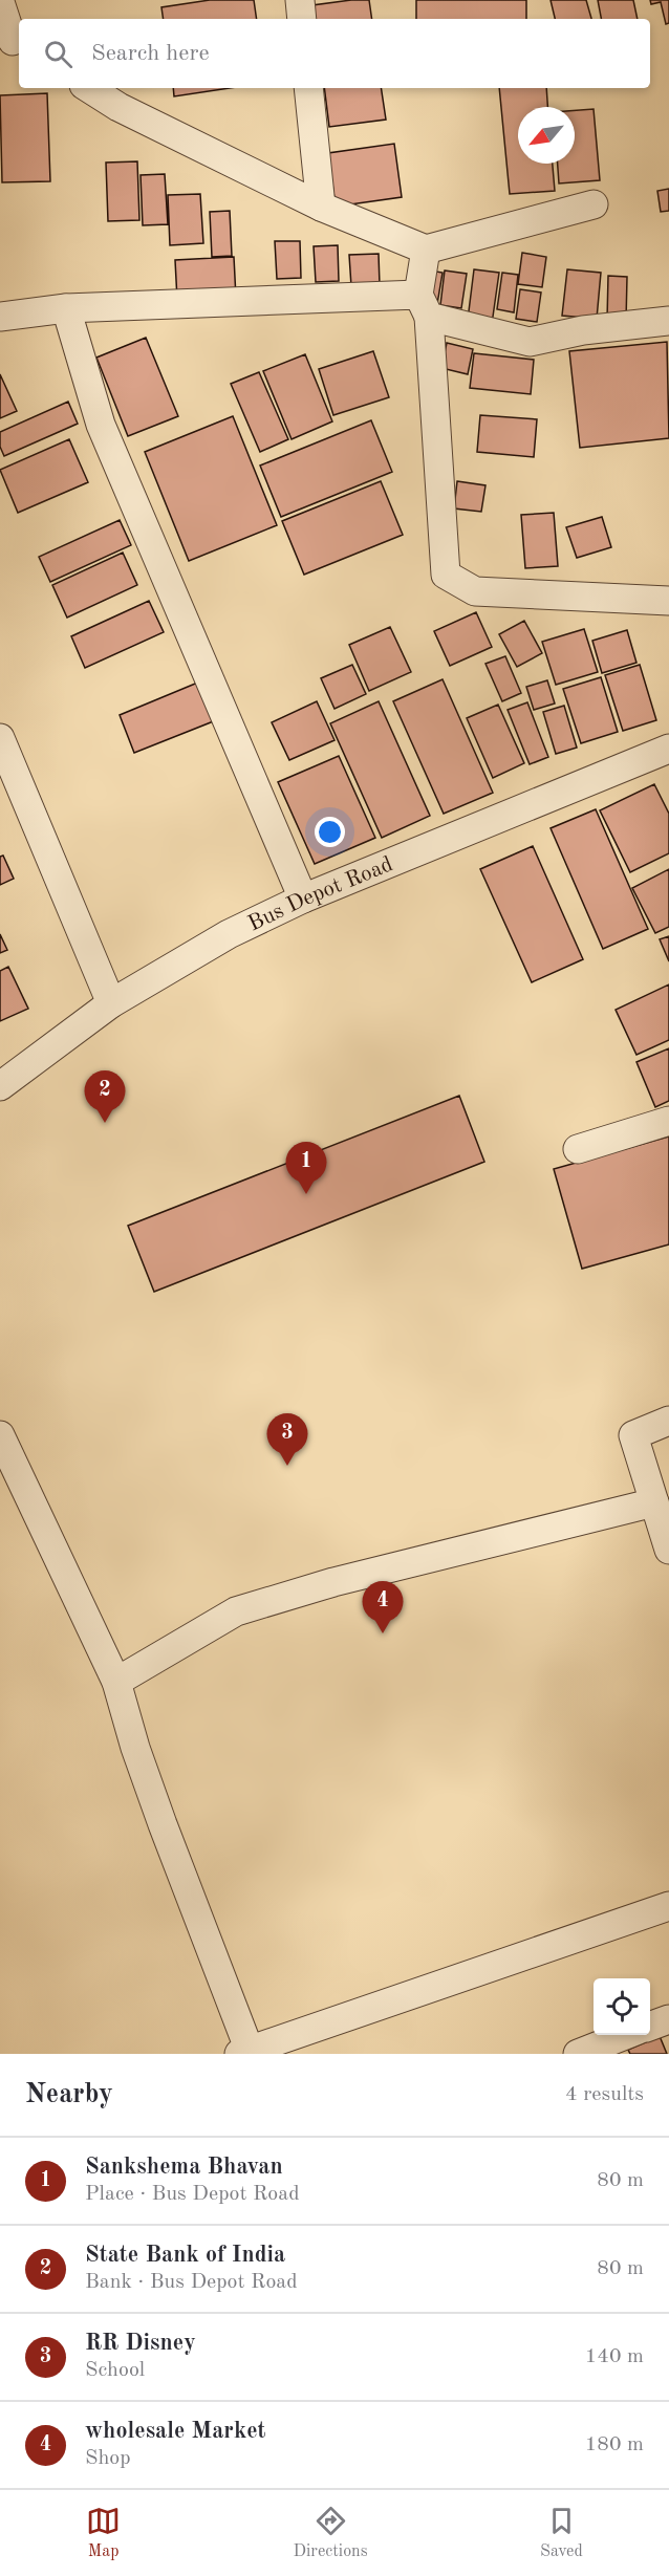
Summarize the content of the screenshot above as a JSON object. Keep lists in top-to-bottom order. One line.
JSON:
{"streets":{"street":["Bus Depot Road"]},"north":"bottom left","page":{"search":"Search here","pins":["2","1","3","4"],"heading":["Nearby","4 results"],"list":[{"mark":"1","name":"Sankshema Bhavan","note":"Place · Bus Depot Road","value":"80 m"},{"mark":"2","name":"State Bank of India","note":"Bank · Bus Depot Road","value":"80 m"},{"mark":"3","name":"RR Disney","note":"School","value":"140 m"},{"mark":"4","name":"wholesale Market","note":"Shop","value":"180 m"}],"nav":["Map","Directions","Saved"]}}
